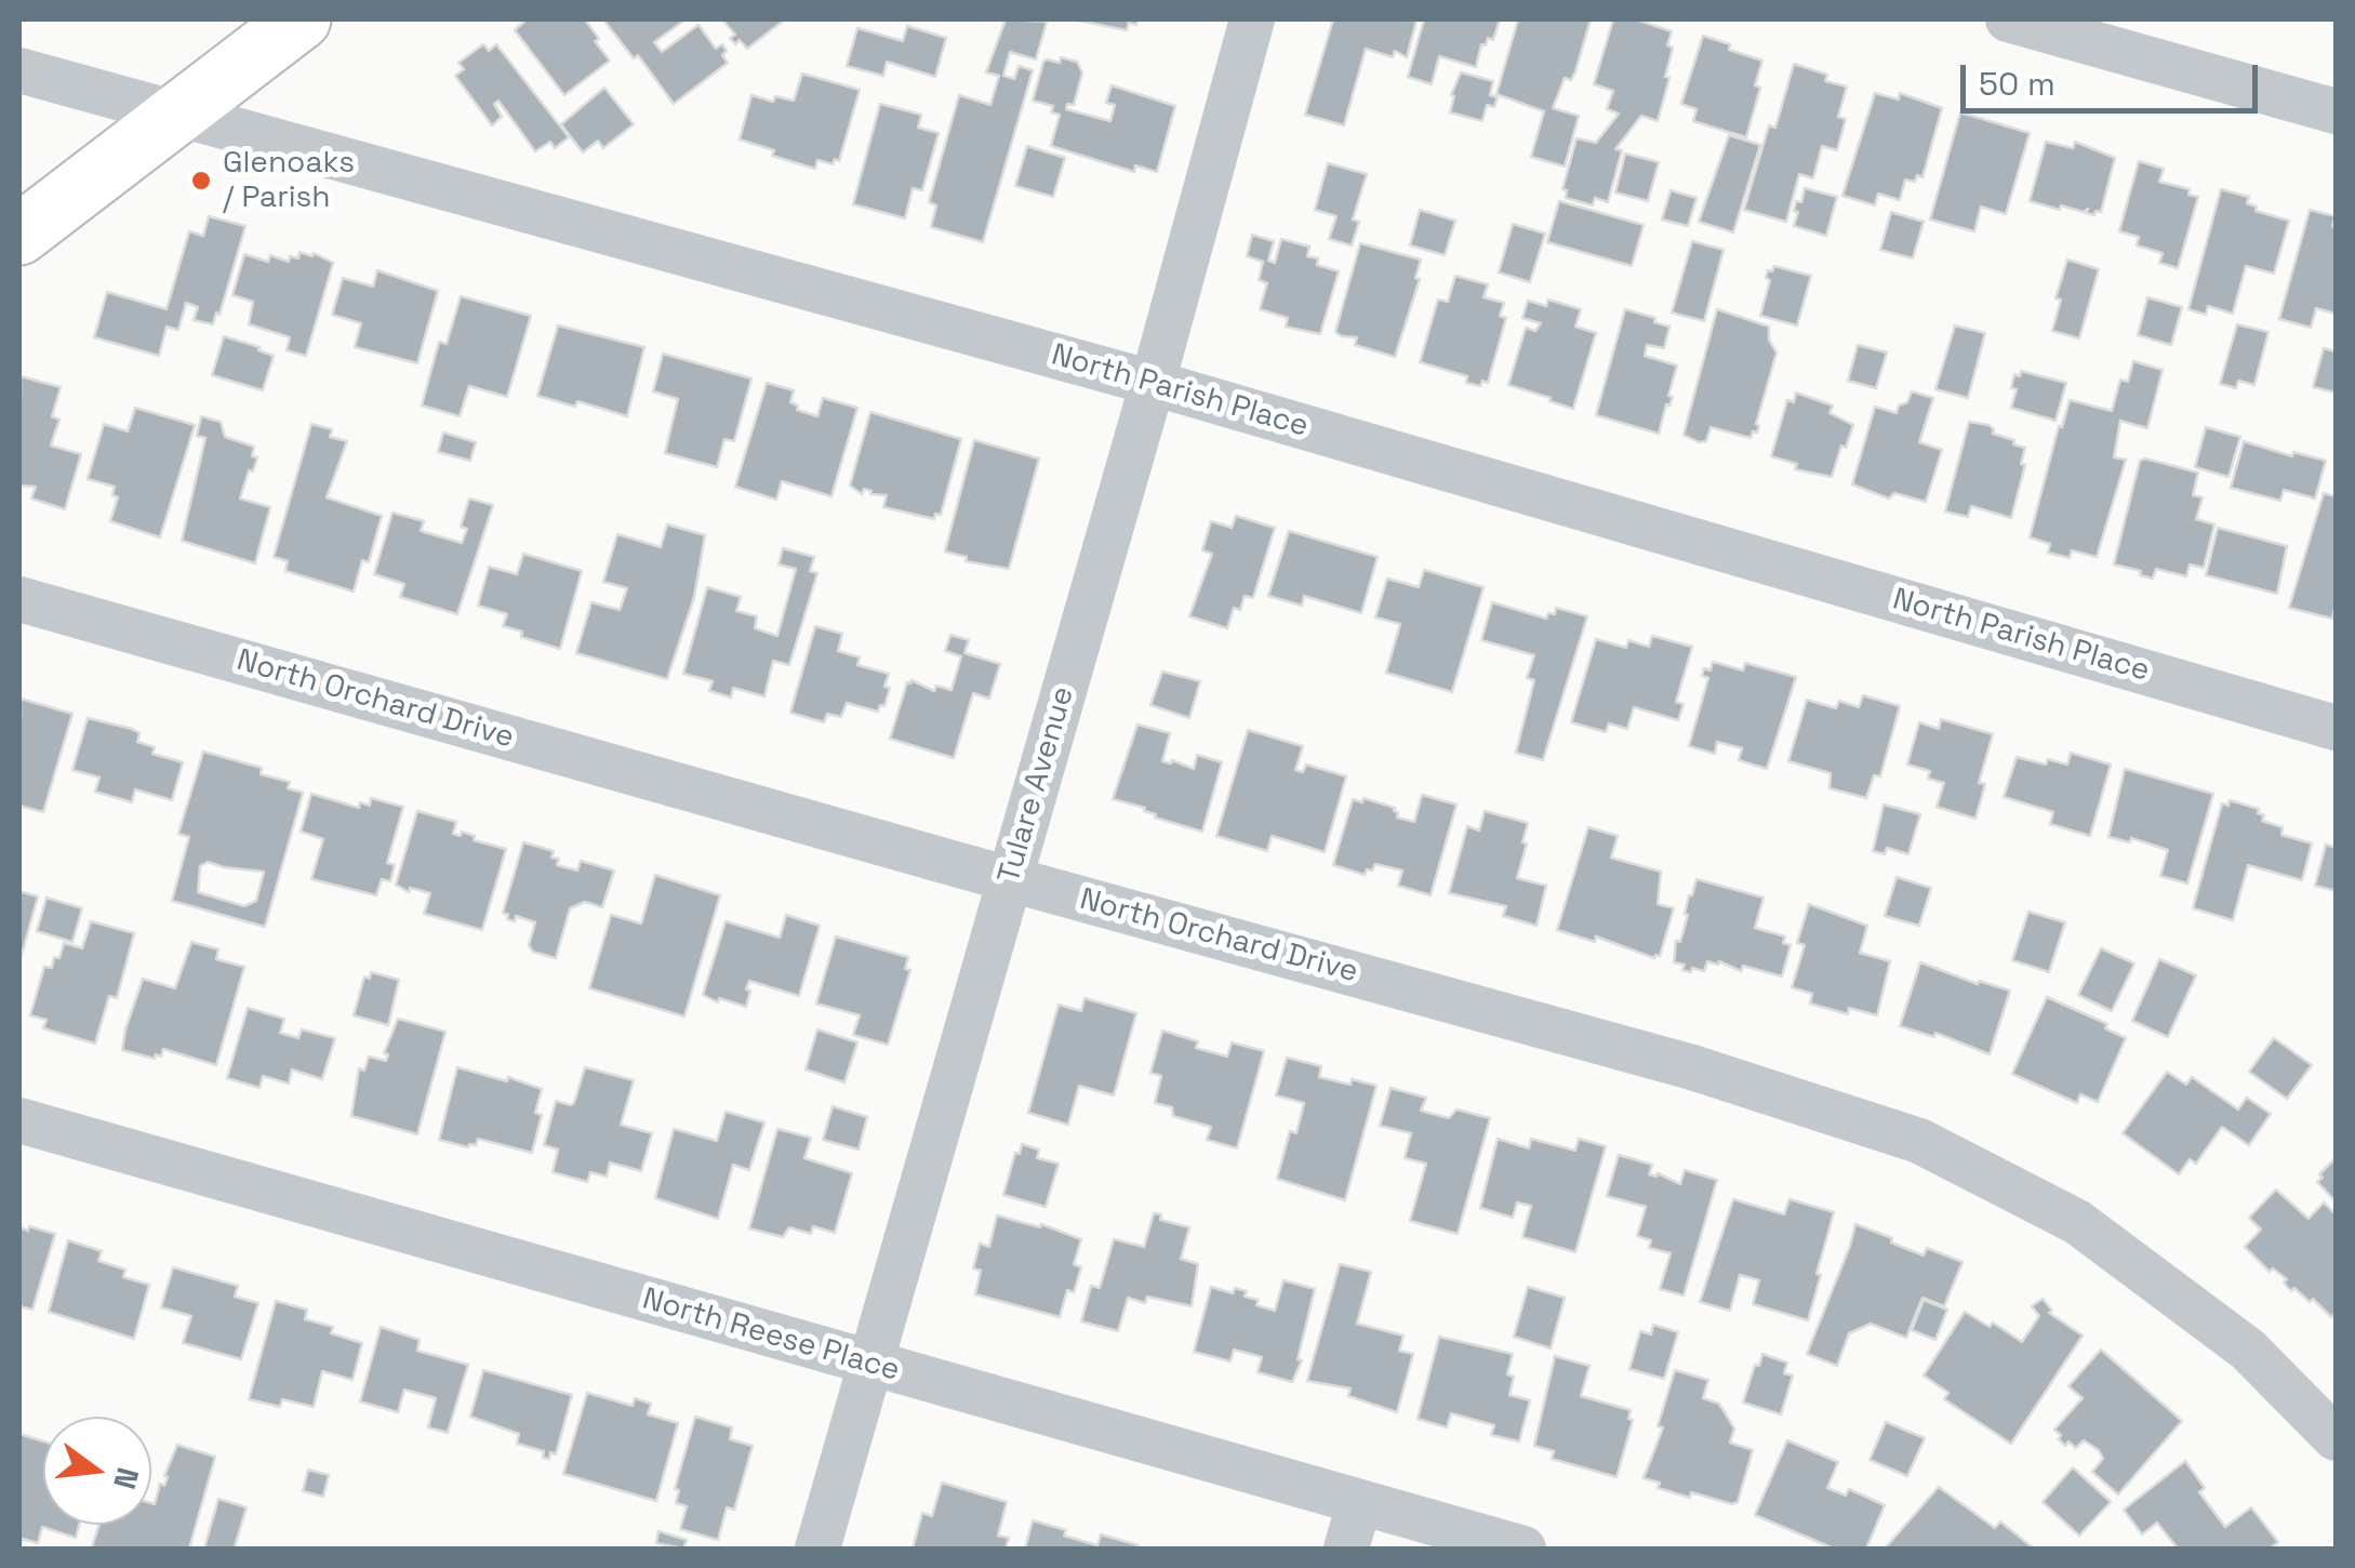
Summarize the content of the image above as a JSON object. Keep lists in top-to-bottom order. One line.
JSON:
{"streets":{"street":["North Parish Place","North Orchard Drive","Tulare Avenue","North Reese Place"]},"crossings":[["North Parish Place","Tulare Avenue"],["North Orchard Drive","Tulare Avenue"],["Tulare Avenue","North Reese Place"]],"places":["Glenoaks / Parish"],"scale_bar":"50 m","north":"right"}
